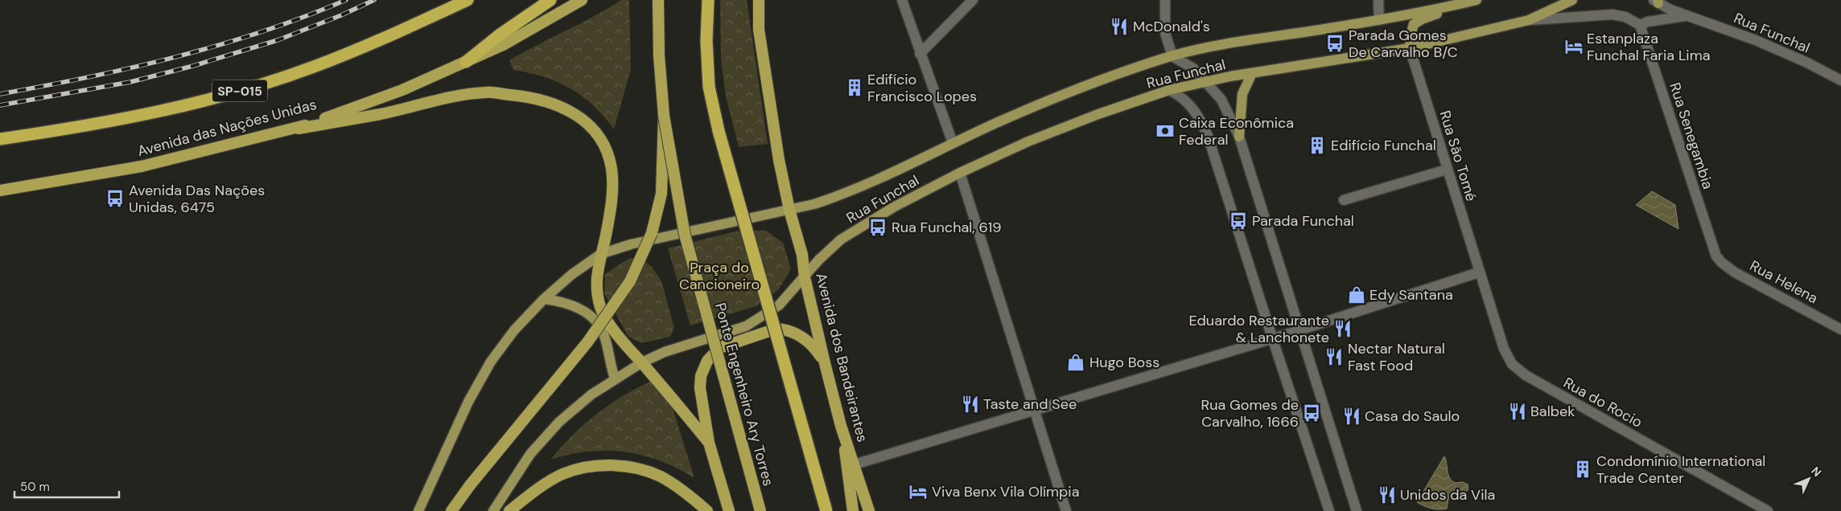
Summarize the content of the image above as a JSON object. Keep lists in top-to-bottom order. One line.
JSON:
{"streets":{"highway":["SP-015","Avenida das Nações Unidas","Avenida dos Bandeirantes","Ponte Engenheiro Ary Torres"],"main road":["Rua Funchal"],"street":["Rua Senegambia","Rua São Tomé","Rua Helena","Rua do Rocio"]},"crossings":[["Rua Funchal","Rua Senegambia"],["Rua Funchal","Rua São Tomé"],["Rua Funchal","Avenida dos Bandeirantes"],["Rua Senegambia","Rua Helena"],["Rua São Tomé","Rua do Rocio"]],"parks":["Praça do Cancioneiro"],"places":{"restaurant":["McDonald's","Eduardo Restaurante & Lanchonete","Nectar Natural Fast Food","Taste and See","Balbek","Casa do Saulo","Unidos da Vila"],"bus stop":["Parada Gomes De Carvalho B/C","Avenida Das Nações Unidas, 6475","Parada Funchal","Rua Funchal, 619","Rua Gomes de Carvalho, 1666"],"hotel":["Estanplaza Funchal Faria Lima","Viva Benx Vila Olímpia"],"building":["Edifício Francisco Lopes","Edifício Funchal","Condomínio International Trade Center"],"bank":["Caixa Econômica Federal"],"shop":["Edy Santana","Hugo Boss"]},"scale_bar":"50 m","north":"top right"}
